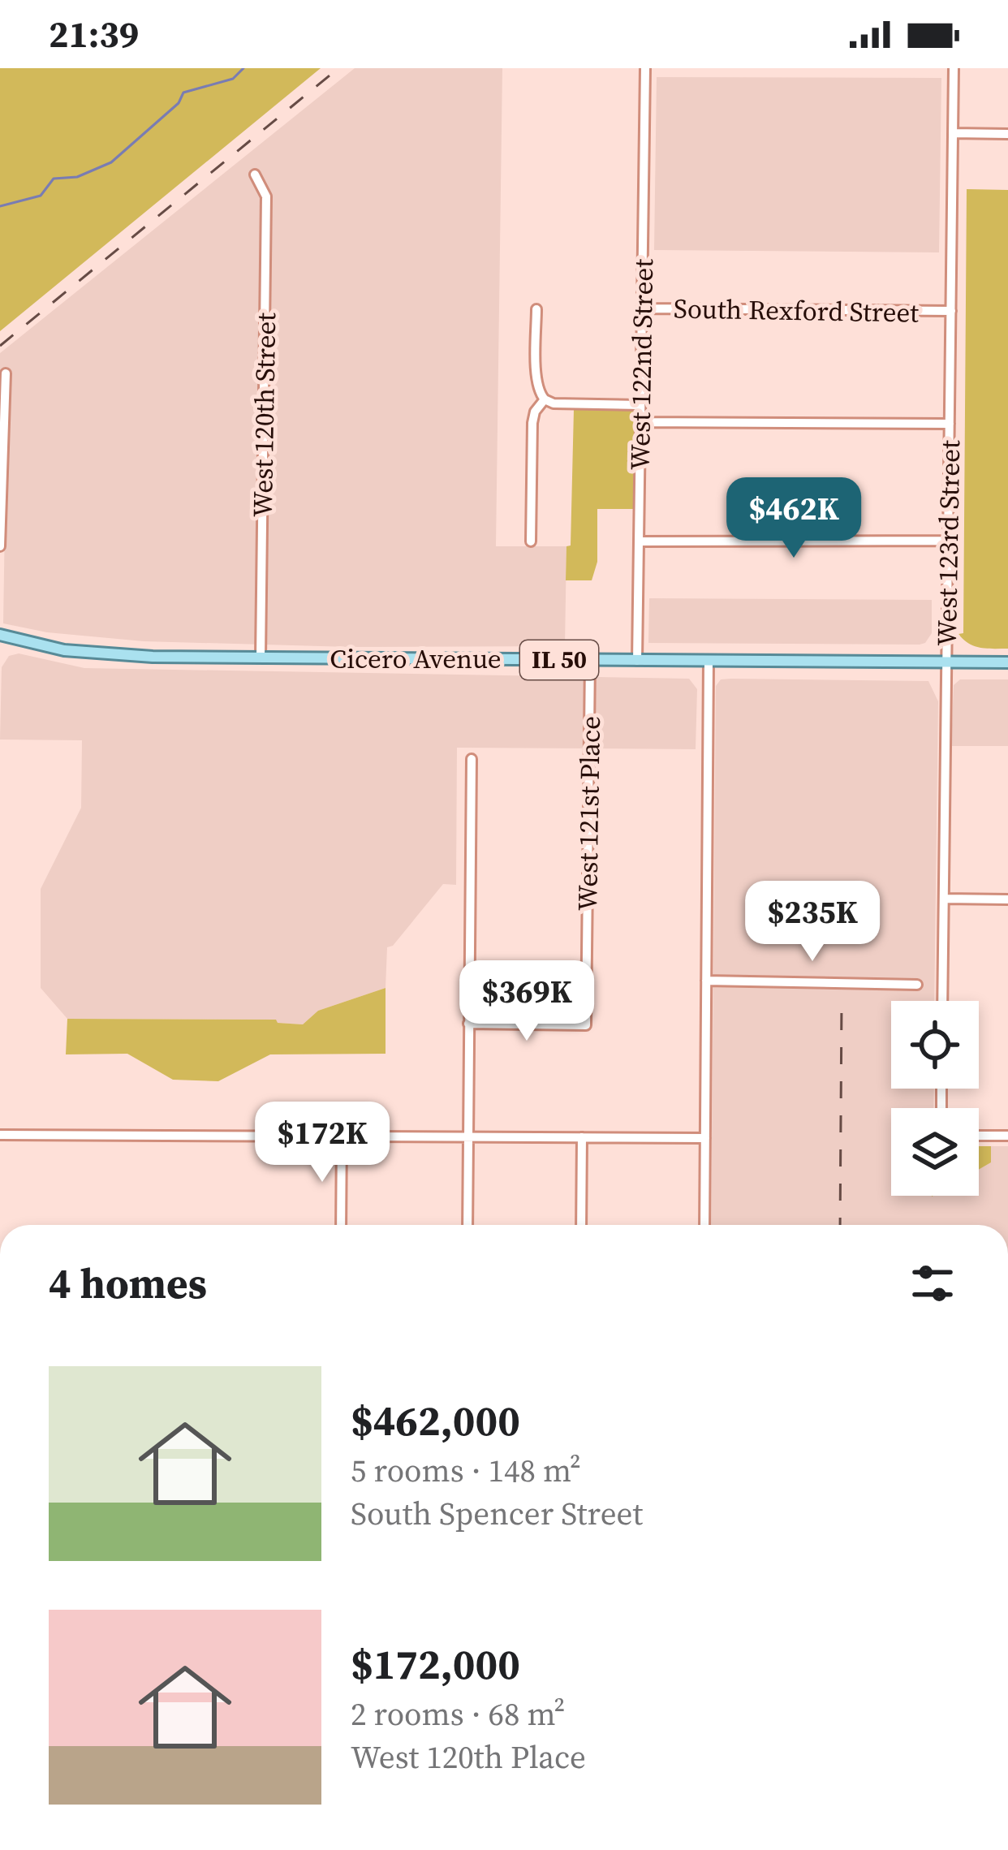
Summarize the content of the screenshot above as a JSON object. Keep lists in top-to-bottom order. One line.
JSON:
{"streets":{"main road":["Cicero Avenue","IL 50"],"street":["South Rexford Street","West 122nd Street","West 120th Street","West 123rd Street","West 121st Place"]},"crossings":[["South Rexford Street","West 122nd Street"],["South Rexford Street","West 123rd Street"],["West 122nd Street","Cicero Avenue"],["West 120th Street","Cicero Avenue"],["West 123rd Street","Cicero Avenue"],["Cicero Avenue","West 121st Place"]],"page":{"status":"21:39","price":["$462K","$235K","$369K","$172K"],"heading":"4 homes","list":[{"name":"$462,000","note":"5 rooms · 148 m² · South Spencer Street"},{"name":"$172,000","note":"2 rooms · 68 m² · West 120th Place"}]}}
